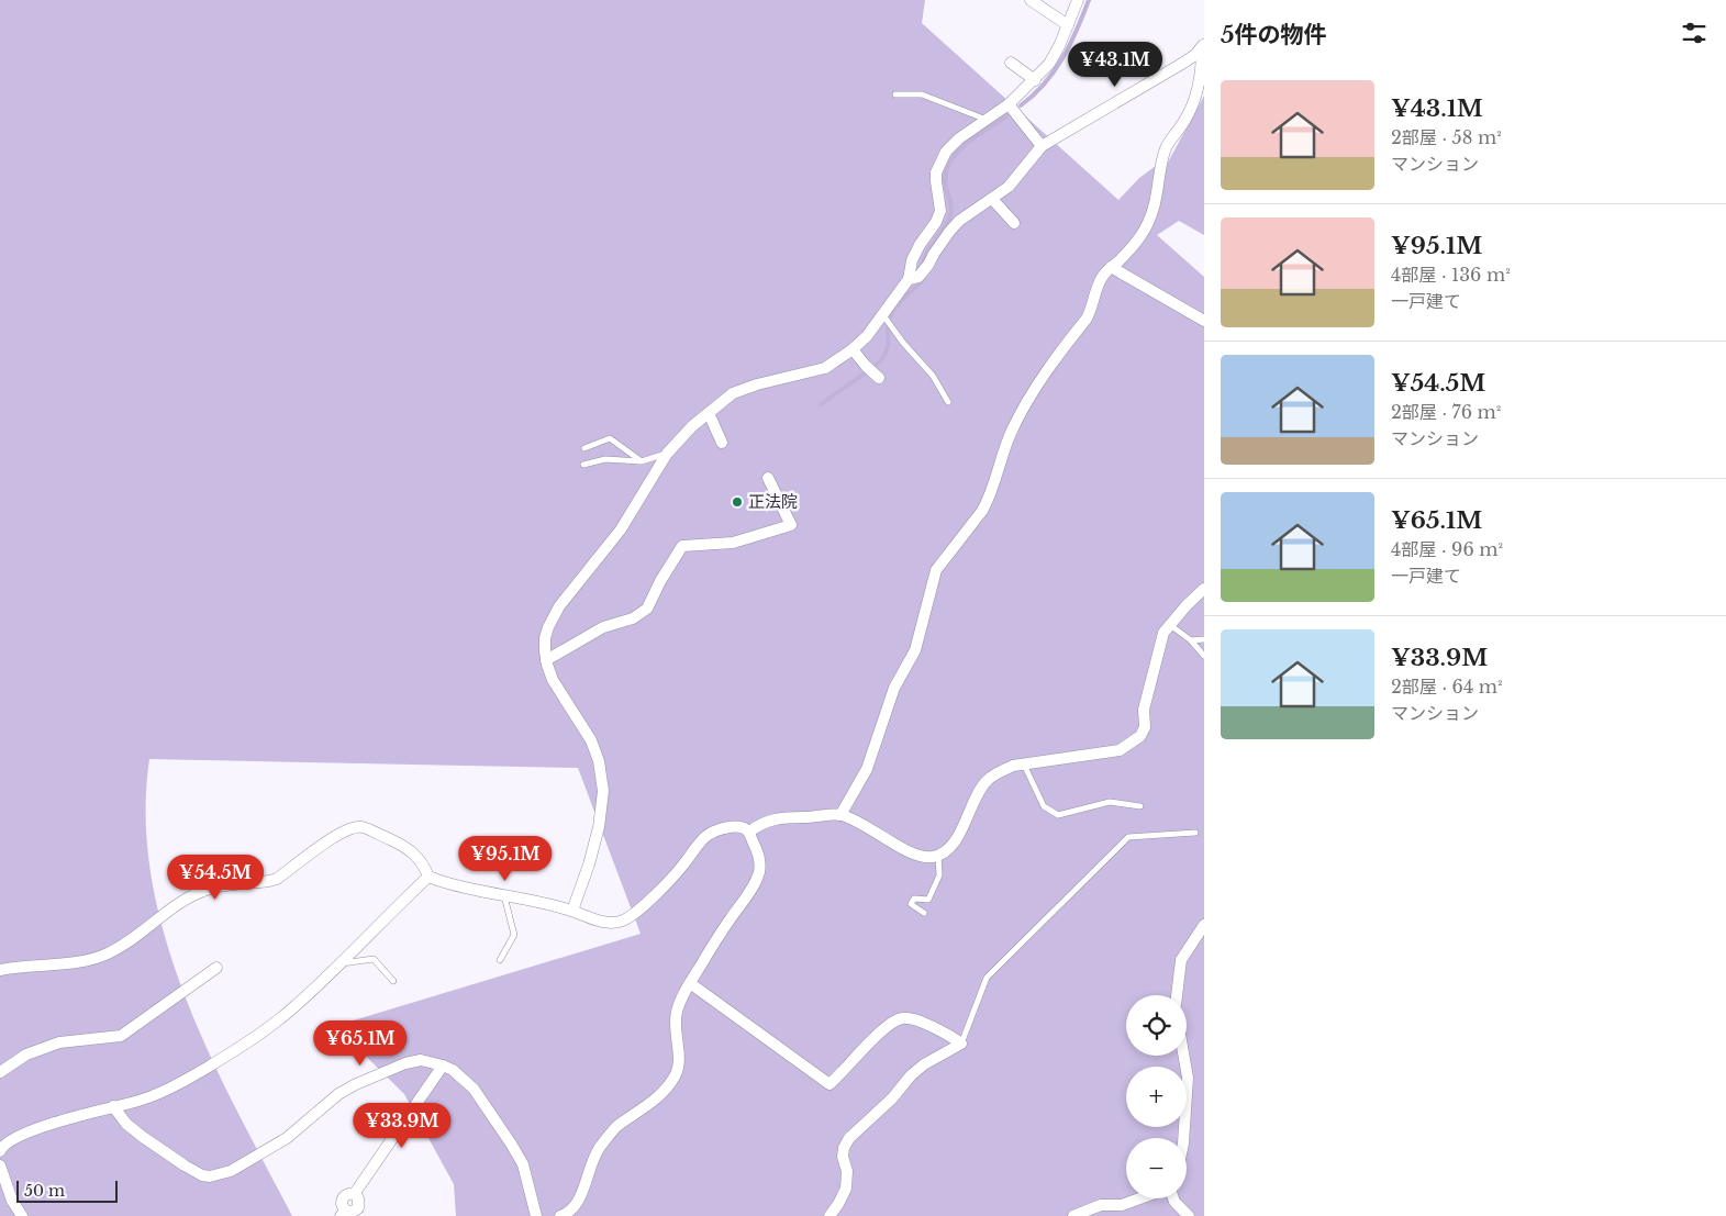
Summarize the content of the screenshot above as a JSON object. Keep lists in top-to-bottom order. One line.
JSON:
{"places":["正法院"],"scale_bar":"50 m","page":{"heading":"5件の物件","price":["¥43.1M","¥95.1M","¥54.5M","¥65.1M","¥33.9M"],"list":[{"name":"¥43.1M","note":"2部屋 · 58 m² · マンション"},{"name":"¥95.1M","note":"4部屋 · 136 m² · 一戸建て"},{"name":"¥54.5M","note":"2部屋 · 76 m² · マンション"},{"name":"¥65.1M","note":"4部屋 · 96 m² · 一戸建て"},{"name":"¥33.9M","note":"2部屋 · 64 m² · マンション"}],"map_buttons":["+","−"],"scale":"50 m"}}
